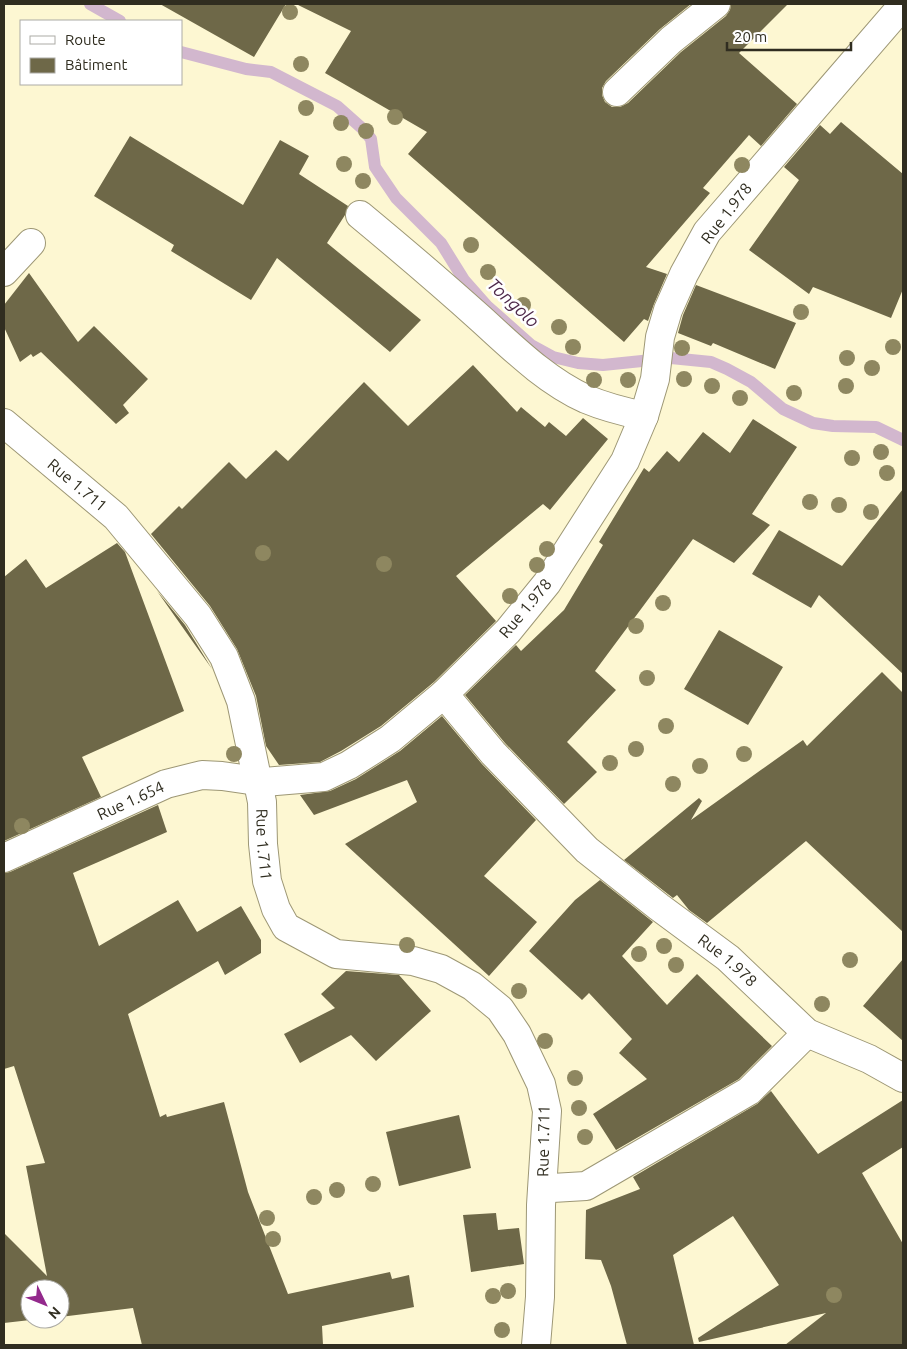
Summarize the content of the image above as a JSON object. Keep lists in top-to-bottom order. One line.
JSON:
{"streets":{"street":["Rue 1.978","Rue 1.711","Rue 1.654"]},"crossings":[["Rue 1.978","Rue 1.654"],["Rue 1.711","Rue 1.654"]],"water":["Tongolo"],"legend":["Route","Bâtiment"],"scale_bar":"20 m","north":"bottom right"}
